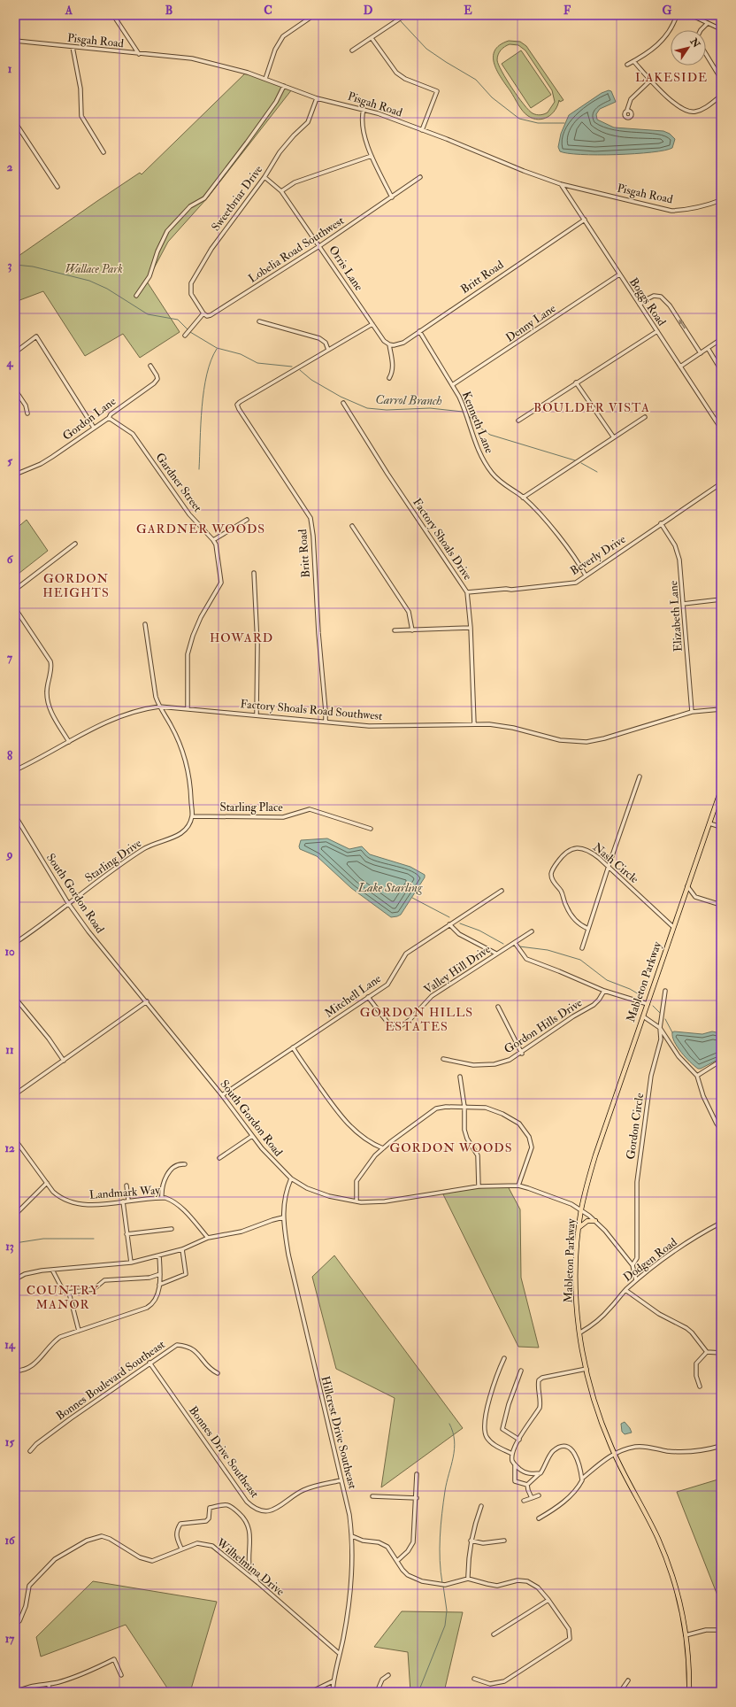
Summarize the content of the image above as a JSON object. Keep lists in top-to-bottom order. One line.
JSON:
{"streets":{"main road":["Mableton Parkway"],"street":["Pisgah Road","Sweetbriar Drive","Lobelia Road Southwest","Orris Lane","Britt Road","Boggs Road","Denny Lane","Gordon Lane","Kenneth Lane","Gardner Street","Factory Shoals Drive","Beverly Drive","Elizabeth Lane","Factory Shoals Road Southwest","Starling Place","Starling Drive","Nash Circle","South Gordon Road","Valley Hill Drive","Mitchell Lane","Gordon Hills Drive","Gordon Circle","Landmark Way","Dodgen Road","Bonnes Boulevard Southeast","Hillcrest Drive Southeast","Bonnes Drive Southeast","Wilhelmina Drive"]},"crossings":[["Pisgah Road","Sweetbriar Drive"],["Pisgah Road","Boggs Road"],["Sweetbriar Drive","Lobelia Road Southwest"],["Sweetbriar Drive","Orris Lane"],["Lobelia Road Southwest","Orris Lane"],["Orris Lane","Britt Road"],["Britt Road","Boggs Road"],["Britt Road","Kenneth Lane"],["Britt Road","Factory Shoals Road Southwest"],["Boggs Road","Denny Lane"],["Denny Lane","Kenneth Lane"],["Gordon Lane","Gardner Street"],["Kenneth Lane","Beverly Drive"],["Factory Shoals Drive","Beverly Drive"],["Factory Shoals Drive","Factory Shoals Road Southwest"],["Beverly Drive","Elizabeth Lane"],["Elizabeth Lane","Factory Shoals Road Southwest"],["Starling Place","Starling Drive"],["Starling Drive","South Gordon Road"],["Nash Circle","Mableton Parkway"],["South Gordon Road","Mableton Parkway"],["South Gordon Road","Mitchell Lane"],["South Gordon Road","Gordon Circle"],["South Gordon Road","Hillcrest Drive Southeast"],["Valley Hill Drive","Mitchell Lane"],["Mableton Parkway","Dodgen Road"],["Bonnes Boulevard Southeast","Bonnes Drive Southeast"],["Hillcrest Drive Southeast","Bonnes Drive Southeast"],["Hillcrest Drive Southeast","Wilhelmina Drive"]],"districts":["LAKESIDE","BOULDER VISTA","GARDNER WOODS","GORDON HEIGHTS","HOWARD","GORDON HILLS ESTATES","GORDON WOODS","COUNTRY MANOR"],"water":["Carrol Branch","Lake Starling"],"parks":["Wallace Park"],"north":"top right","grid":{"columns":["A","B","C","D","E","F","G"],"rows":["1","2","3","4","5","6","7","8","9","10","11","12","13","14","15","16","17"]}}
